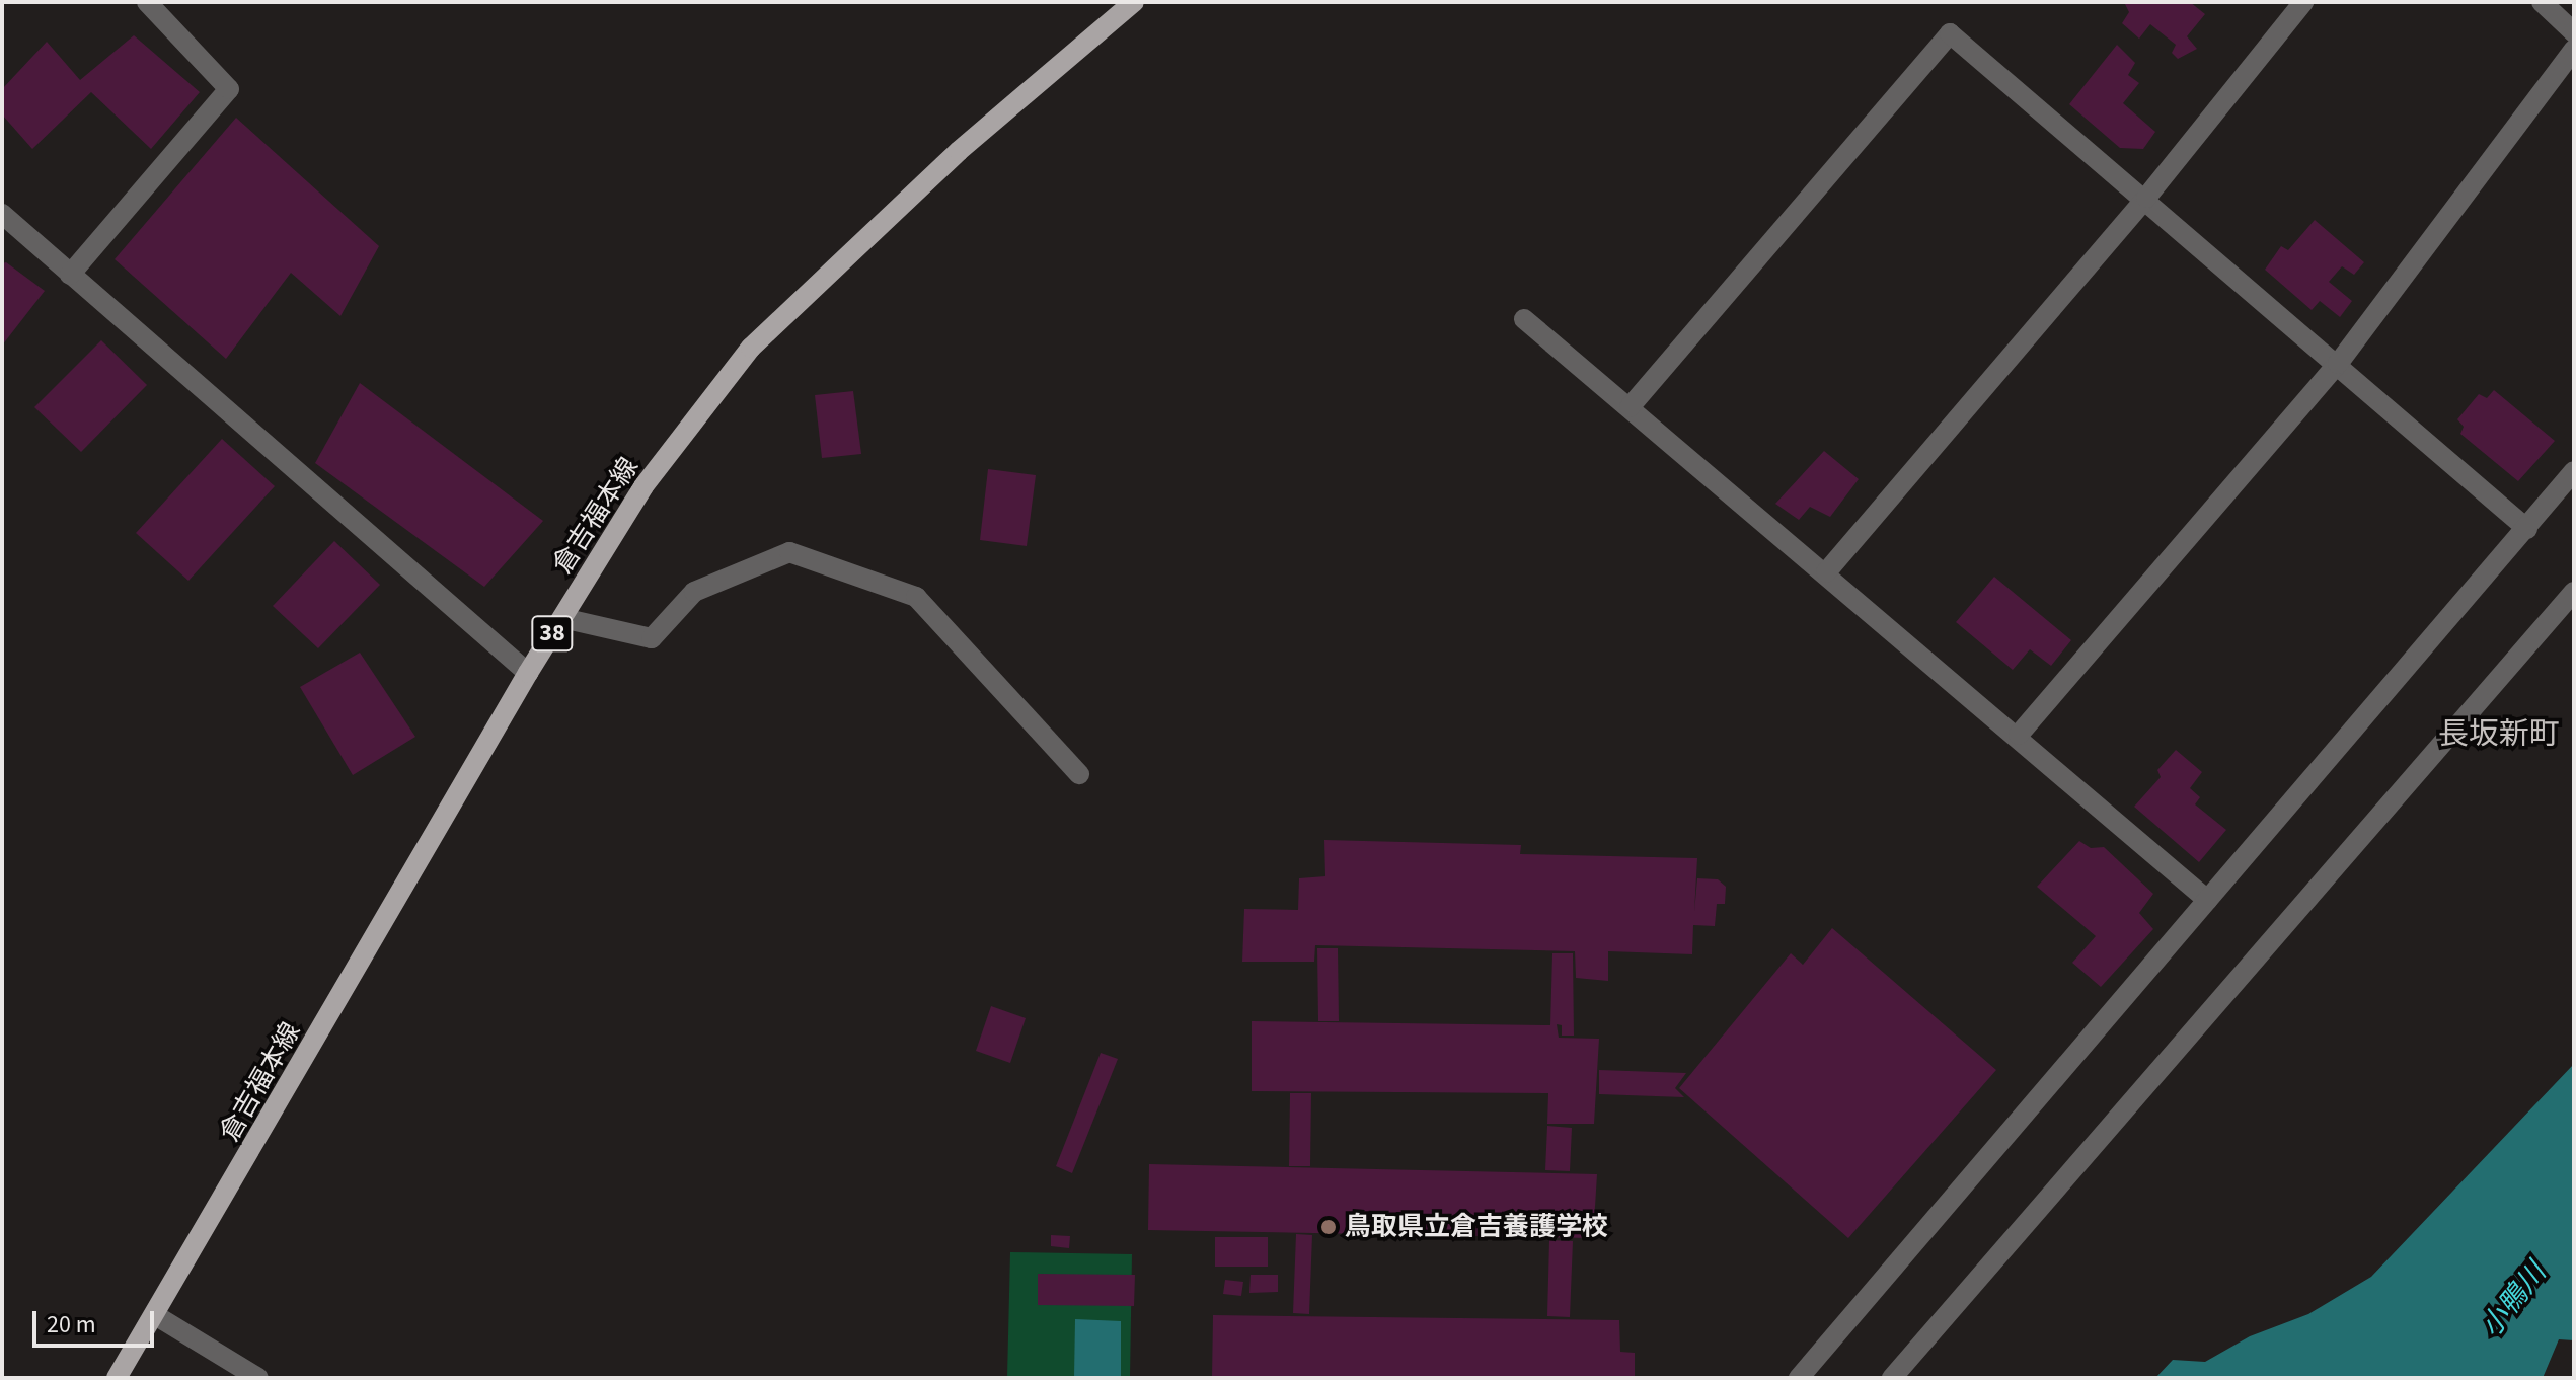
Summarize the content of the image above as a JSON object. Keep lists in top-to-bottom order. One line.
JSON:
{"streets":{"main road":["倉吉福本線","38"]},"districts":["長坂新町"],"water":["小鴨川"],"places":["鳥取県立倉吉養護学校"],"scale_bar":"20 m"}
